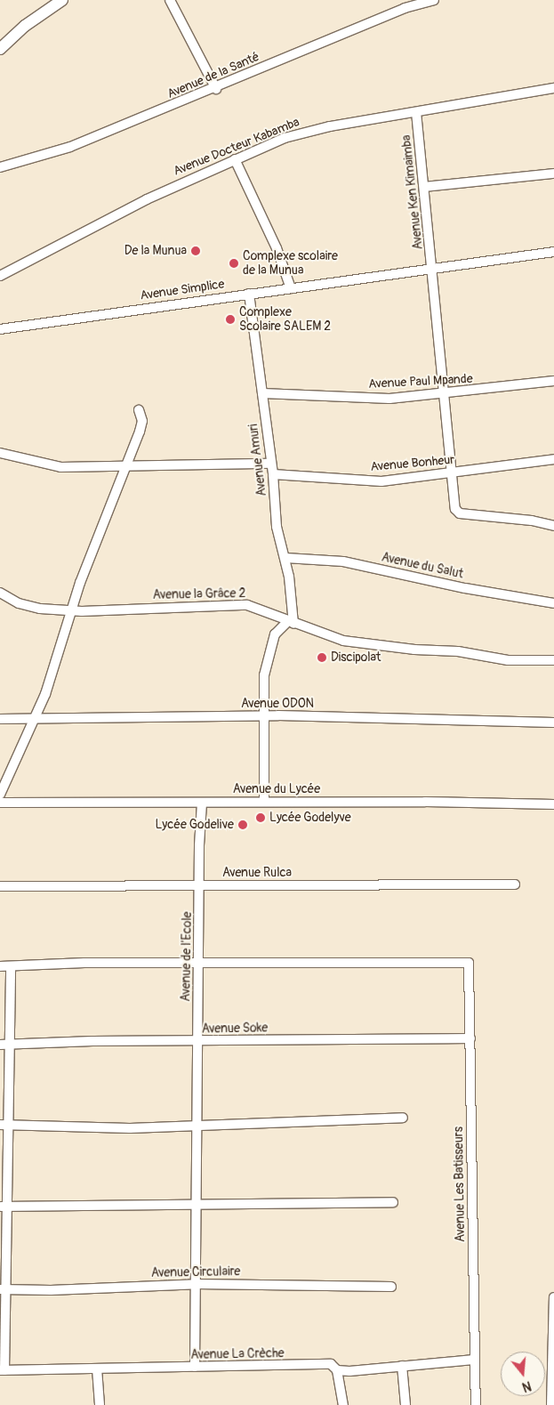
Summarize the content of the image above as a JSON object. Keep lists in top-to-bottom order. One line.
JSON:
{"streets":{"street":["Avenue de la Santé","Avenue Docteur Kabamba","Avenue Ken Kimaimba","Avenue Simplice","Avenue Paul Mpande","Avenue Amuri","Avenue Bonheur","Avenue du Salut","Avenue la Grâce 2","Avenue ODON","Avenue du Lycée","Avenue Rulca","Avenue de l'Ecole","Avenue Soke","Avenue Les Batisseurs","Avenue Circulaire","Avenue La Crèche"]},"crossings":[["Avenue Docteur Kabamba","Avenue Ken Kimaimba"],["Avenue Ken Kimaimba","Avenue Simplice"],["Avenue Ken Kimaimba","Avenue Paul Mpande"],["Avenue Ken Kimaimba","Avenue Bonheur"],["Avenue Simplice","Avenue Amuri"],["Avenue Paul Mpande","Avenue Amuri"],["Avenue Amuri","Avenue Bonheur"],["Avenue Amuri","Avenue du Salut"],["Avenue Amuri","Avenue la Grâce 2"],["Avenue du Lycée","Avenue de l'Ecole"],["Avenue Rulca","Avenue de l'Ecole"],["Avenue de l'Ecole","Avenue Soke"],["Avenue de l'Ecole","Avenue Les Batisseurs"],["Avenue de l'Ecole","Avenue Circulaire"],["Avenue de l'Ecole","Avenue La Crèche"],["Avenue Soke","Avenue Les Batisseurs"],["Avenue Les Batisseurs","Avenue La Crèche"]],"places":["De la Munua","Complexe scolaire de la Munua","Complexe Scolaire SALEM 2","Discipolat","Lycée Godelyve","Lycée Godelive"],"north":"bottom"}
